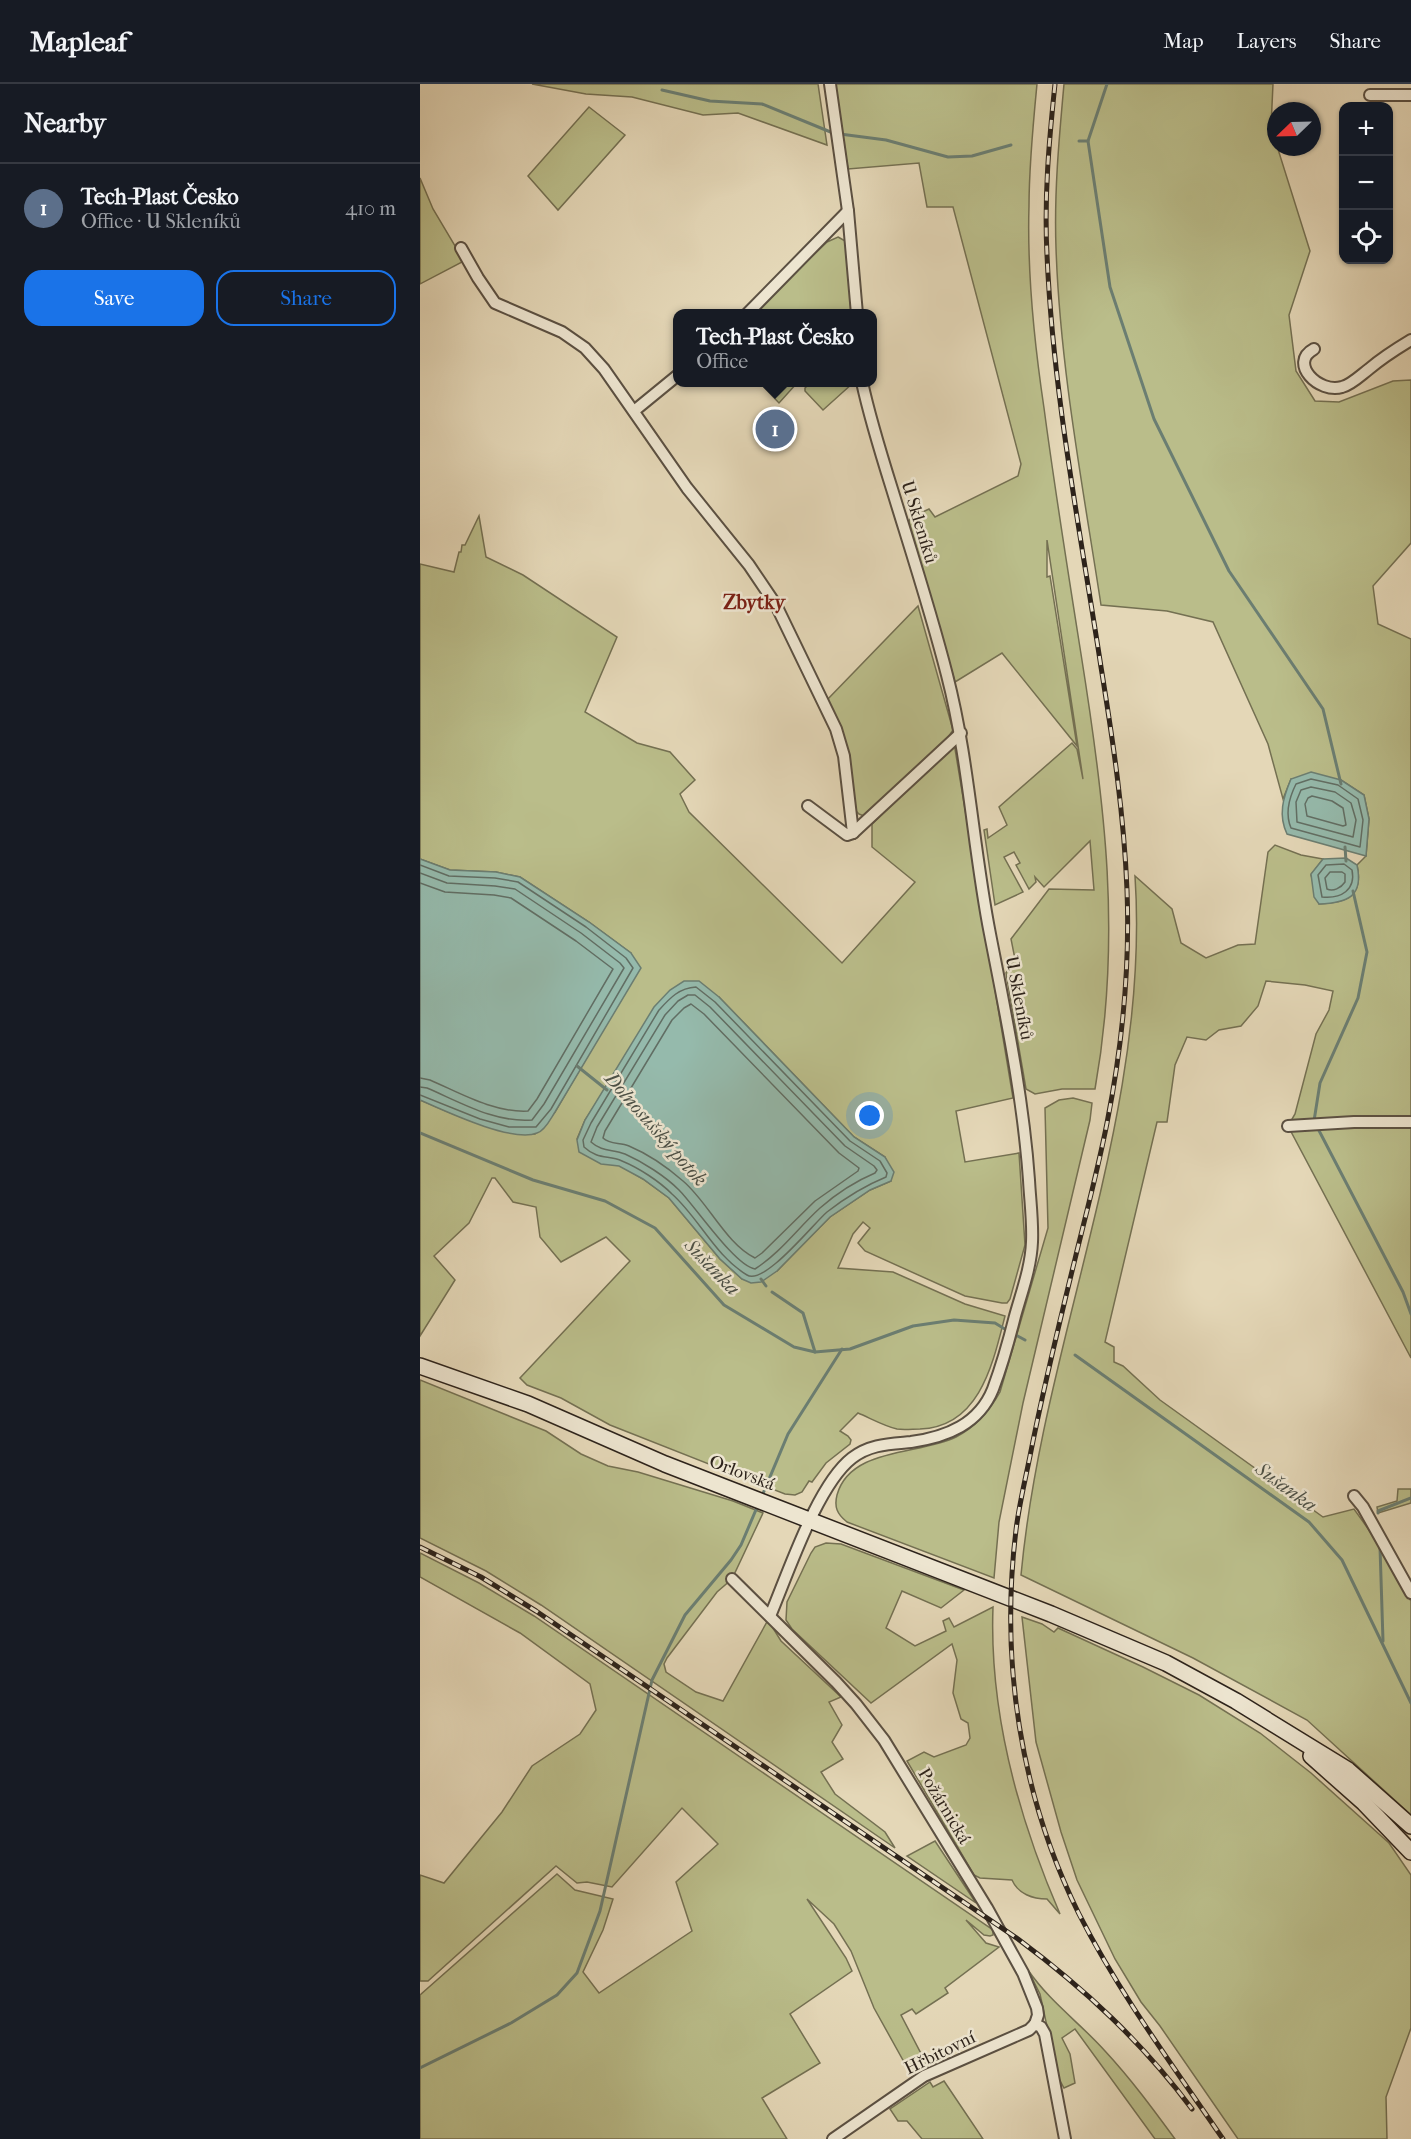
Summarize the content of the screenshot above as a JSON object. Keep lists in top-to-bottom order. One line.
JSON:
{"streets":{"main road":["Orlovská"],"street":["U Skleníků","Požárnická","Hřbitovní"]},"crossings":[["U Skleníků","Orlovská"],["Požárnická","Hřbitovní"]],"districts":["Zbytky"],"water":["Dolnosušský potok","Sušanka"],"north":"bottom left","page":{"header":"Mapleaf","nav":["Map","Layers","Share"],"heading":"Nearby","map_buttons":["+","−"],"list":[{"mark":"1","name":"Tech-Plast Česko","note":"Office · U Skleníků","value":"410 m"}],"buttons":["Save","Share"],"popup":["Tech-Plast Česko","Office"],"pins":"1"}}
